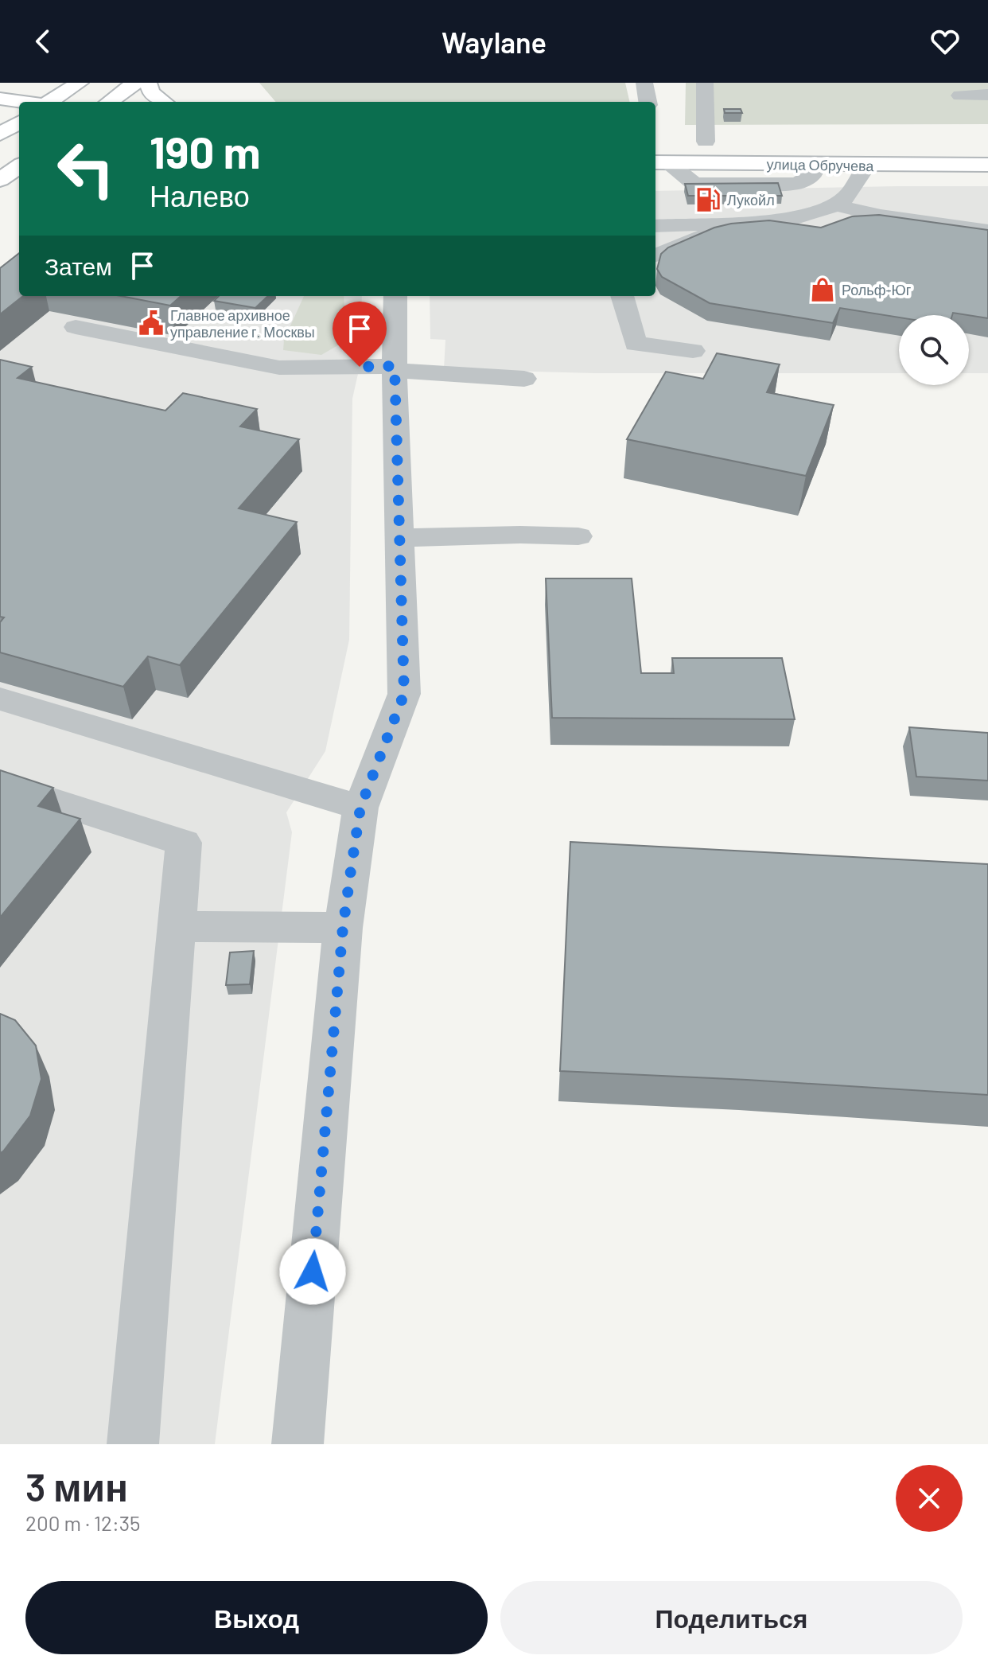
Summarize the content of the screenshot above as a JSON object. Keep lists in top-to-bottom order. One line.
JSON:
{"streets":{"main road":["улица Обручева"]},"places":{"fuel station":["Лукойл"],"shop":["Рольф-Юг"],"public building":["Главное архивное управление г. Москвы"]},"page":{"header":"Waylane","turn":["190 m","Налево"],"then":"Затем","heading":["3 мин","200 m · 12:35"],"buttons":["Выход","Поделиться"]}}
